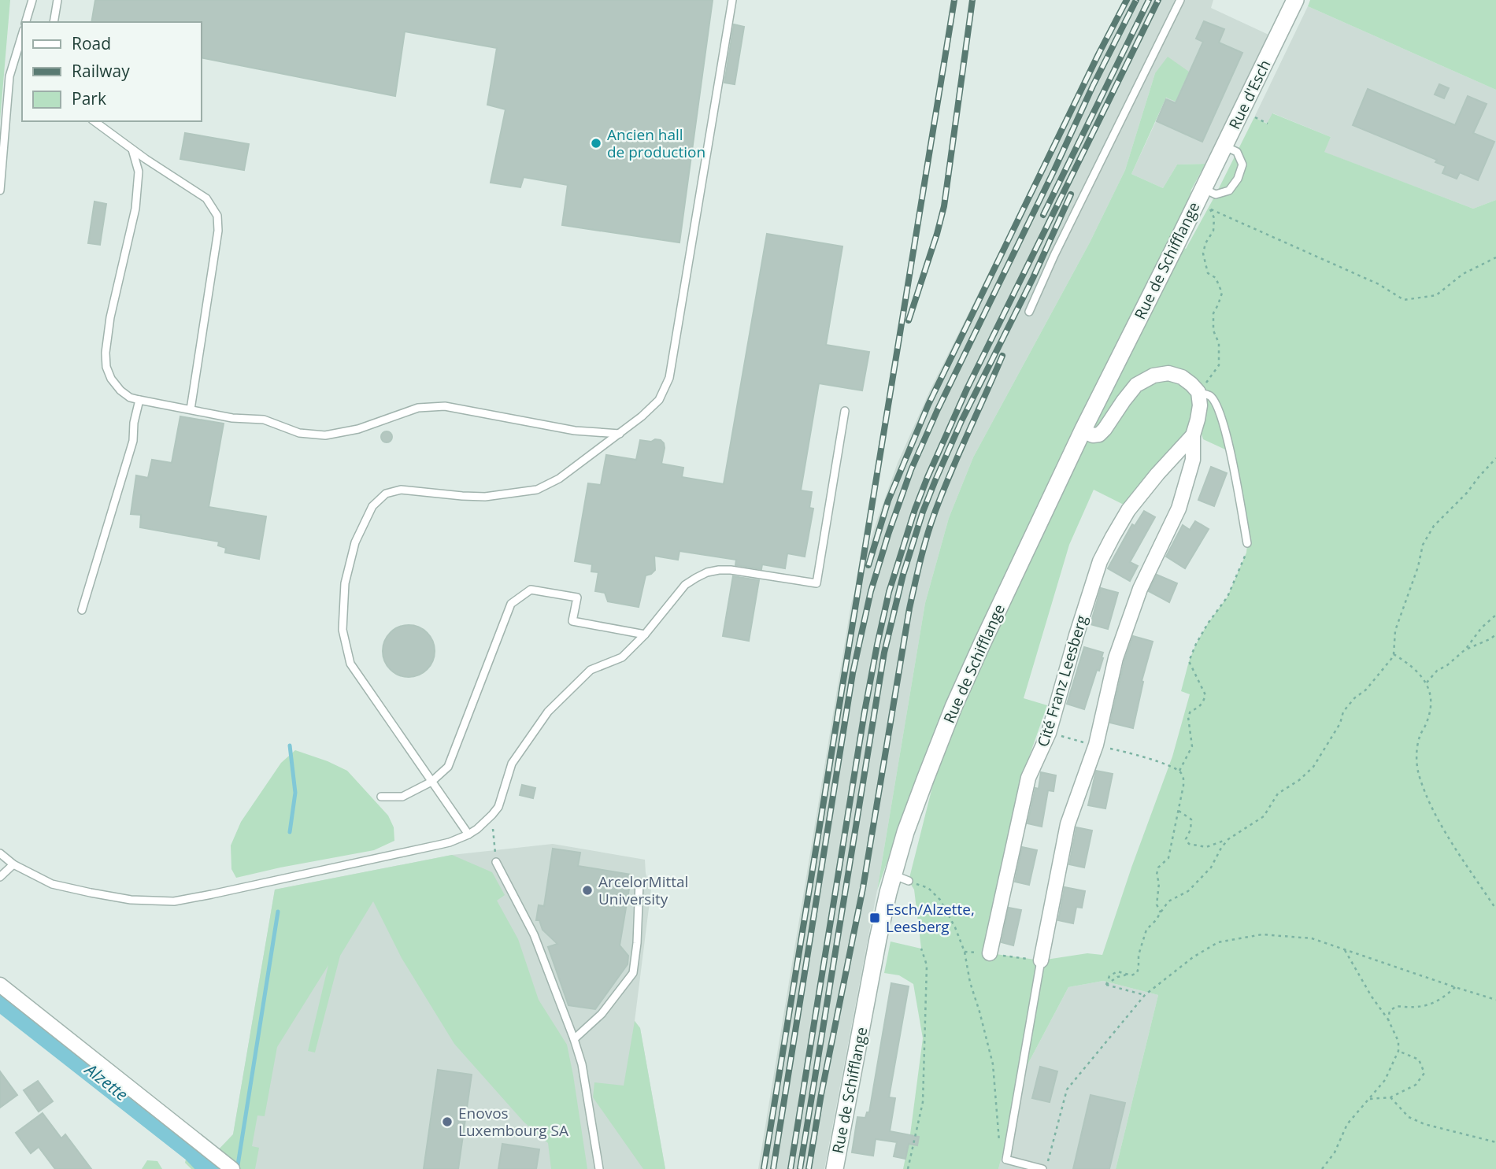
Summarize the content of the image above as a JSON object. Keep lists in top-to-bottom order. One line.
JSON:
{"streets":{"street":["Rue d'Esch","Rue de Schifflange","Cité Franz Leesberg"]},"crossings":[["Rue d'Esch","Rue de Schifflange"]],"water":["Alzette"],"places":{"other":["Ancien hall de production","ArcelorMittal University","Enovos Luxembourg SA"],"transit":["Esch/Alzette, Leesberg"]},"legend":["Road","Railway","Park"]}
